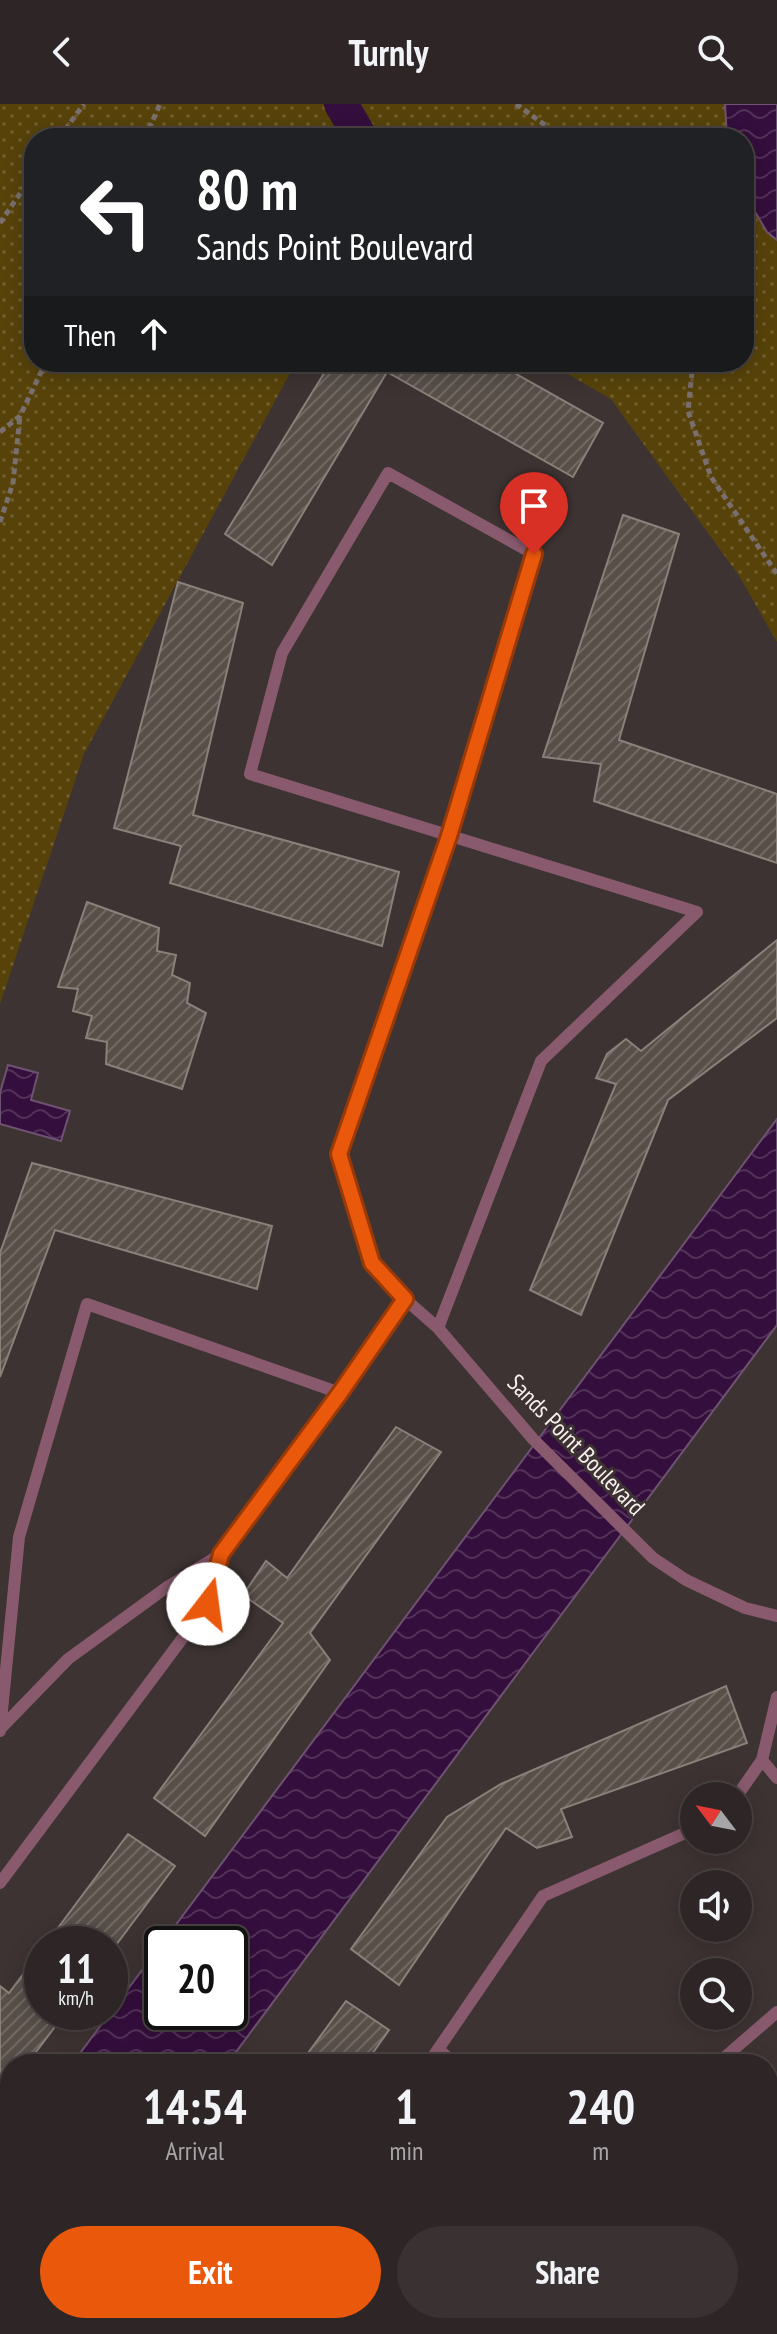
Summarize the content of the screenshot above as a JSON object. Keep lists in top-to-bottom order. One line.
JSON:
{"streets":{"lane":["Sands Point Boulevard"]},"north":"top left","page":{"header":"Turnly","turn":["80 m","Sands Point Boulevard"],"then":"Then","speed":"11 km/h","limit":"20","eta":["14:54","Arrival","1","min","240","m"],"buttons":["Exit","Share"]}}
